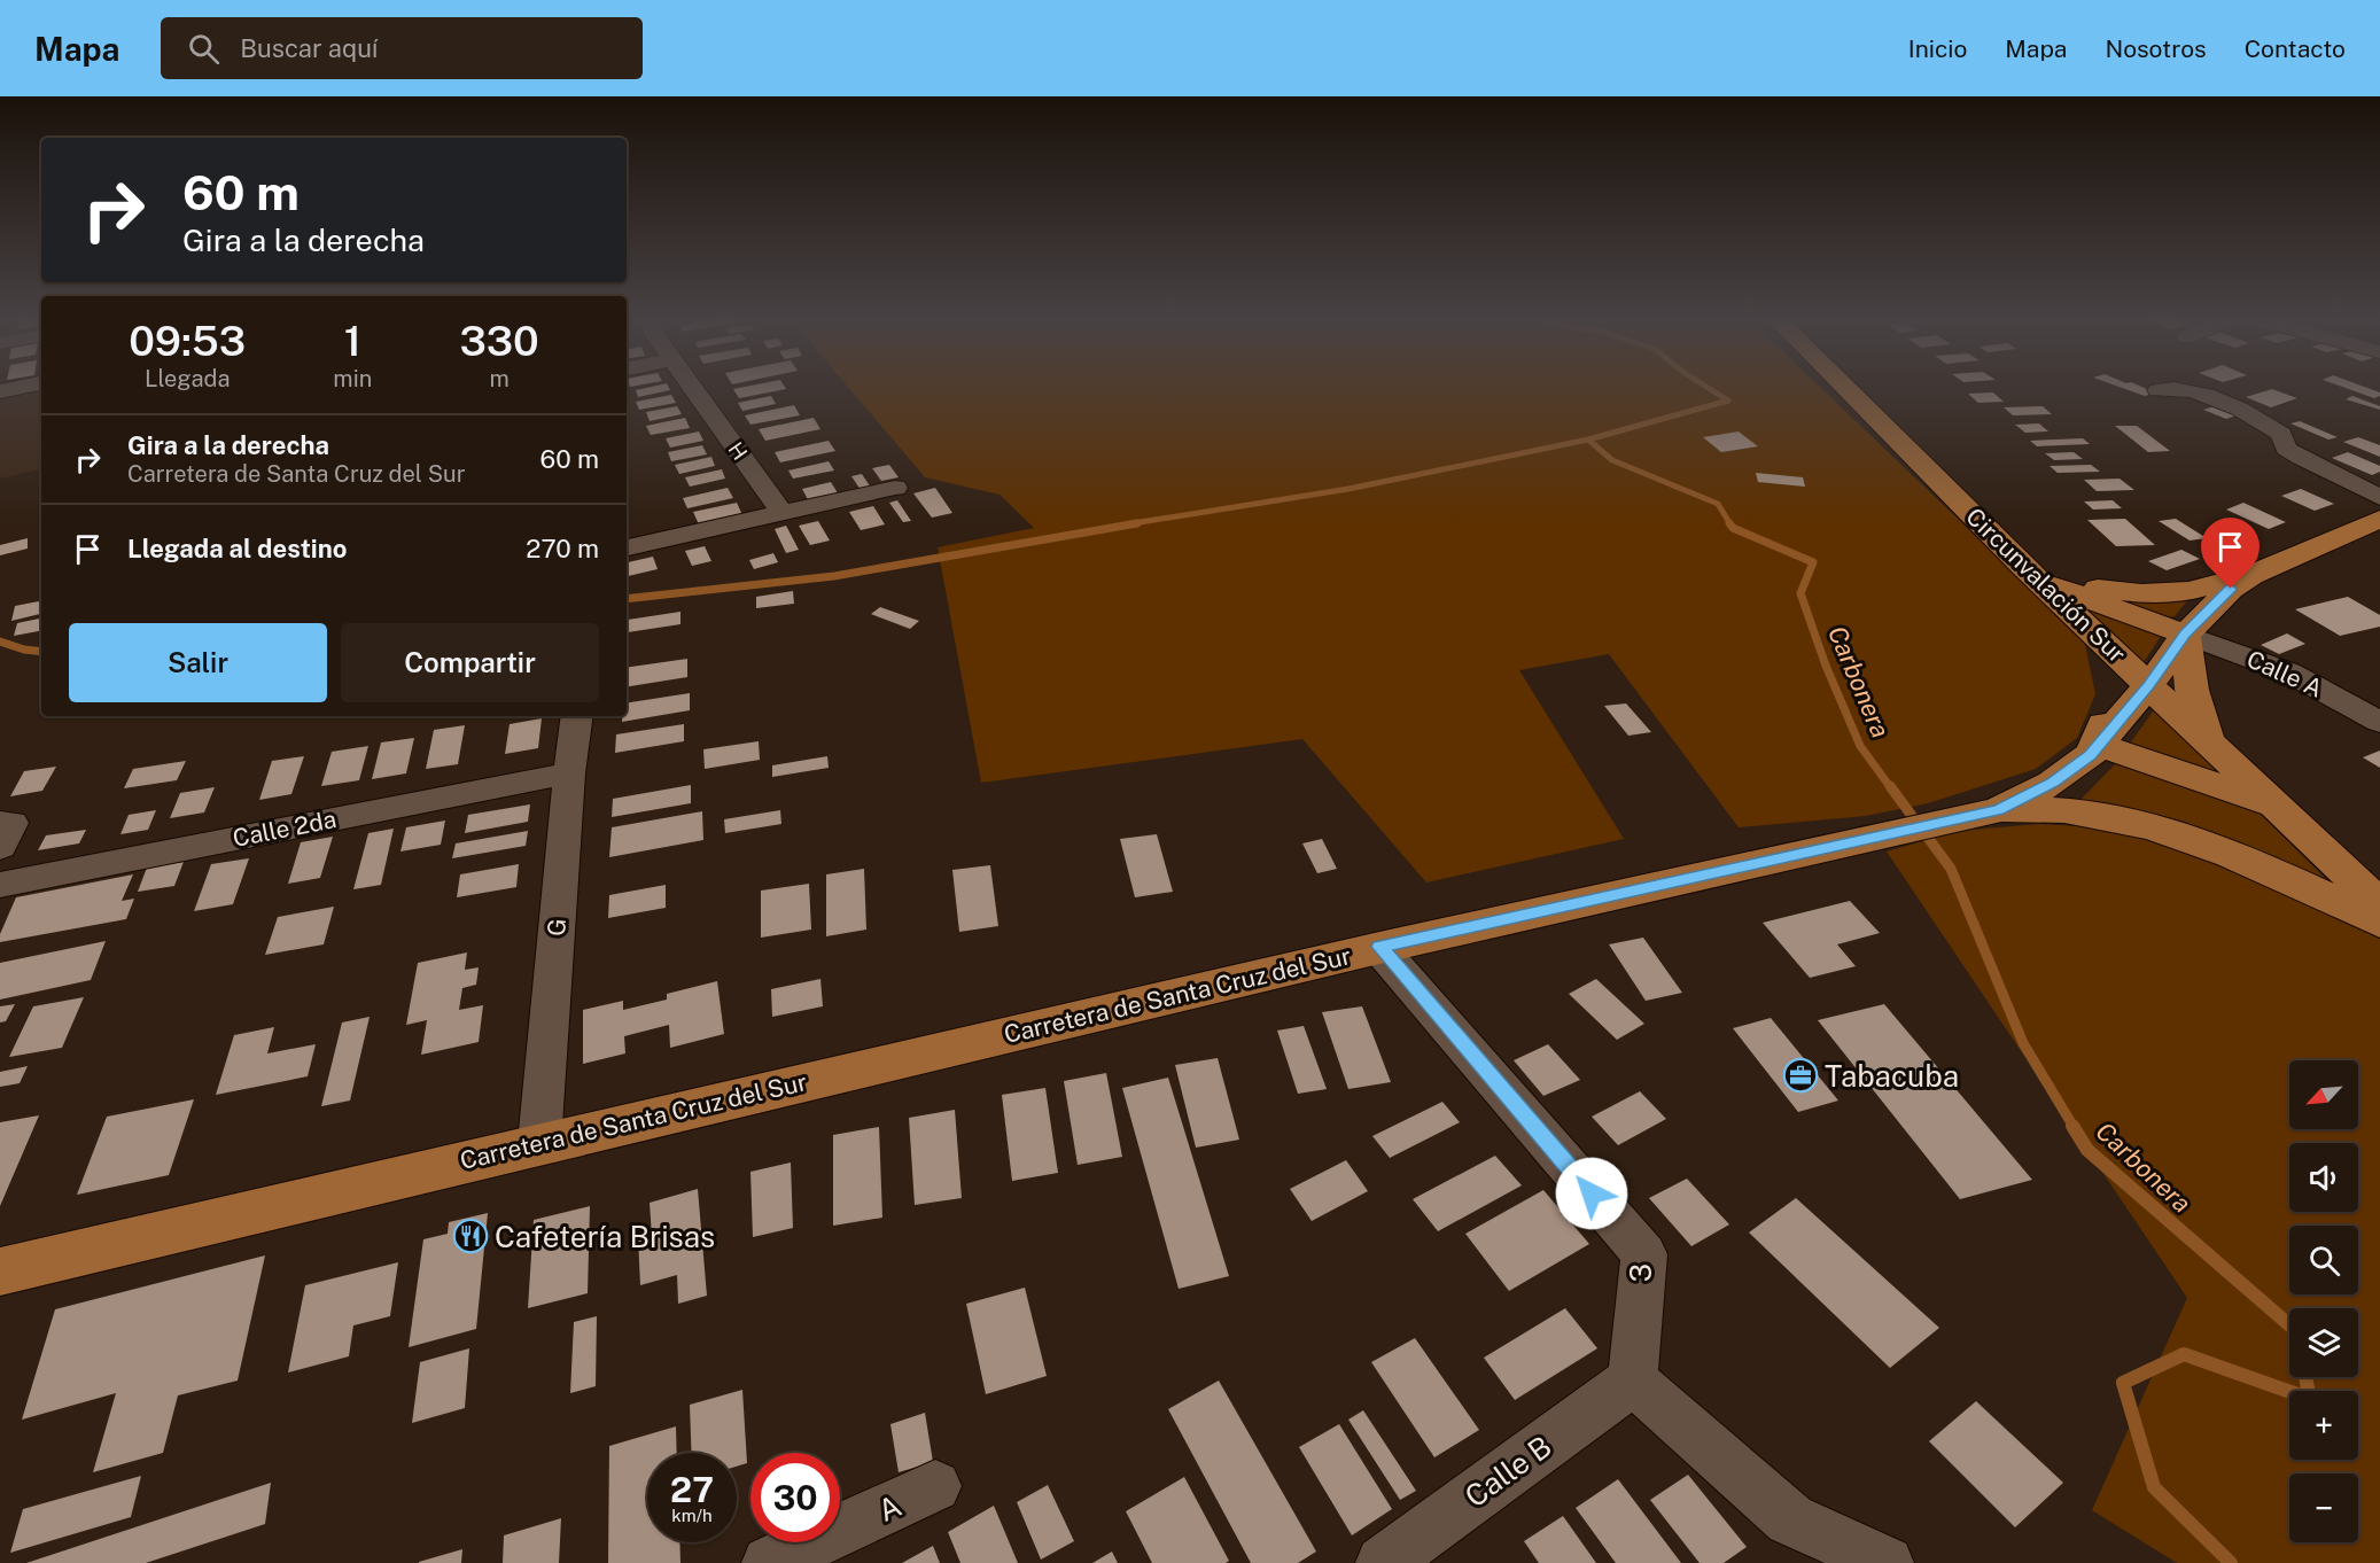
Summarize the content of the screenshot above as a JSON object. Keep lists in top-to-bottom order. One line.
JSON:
{"streets":{"main road":["Circunvalación Sur","Carretera de Santa Cruz del Sur"],"street":["H","Calle A","Calle 2da","G","3","Calle B","A"]},"crossings":[["Circunvalación Sur","Carretera de Santa Cruz del Sur"],["Calle A","Carretera de Santa Cruz del Sur"],["Calle 2da","G"],["G","Carretera de Santa Cruz del Sur"],["Carretera de Santa Cruz del Sur","3"],["3","Calle B"]],"water":["Carbonera"],"places":{"office":["Tabacuba"],"restaurant":["Cafetería Brisas"]},"north":"bottom left","page":{"header":"Mapa","search":"Buscar aquí","nav":["Inicio","Mapa","Nosotros","Contacto"],"turn":["60 m","Gira a la derecha"],"eta":["09:53","Llegada","1","min","330","m"],"list":[{"name":"Gira a la derecha","note":"Carretera de Santa Cruz del Sur","value":"60 m"},{"name":"Llegada al destino","value":"270 m"}],"buttons":["Salir","Compartir"],"map_buttons":["+","−"],"speed":"27 km/h","limit":"30"}}
